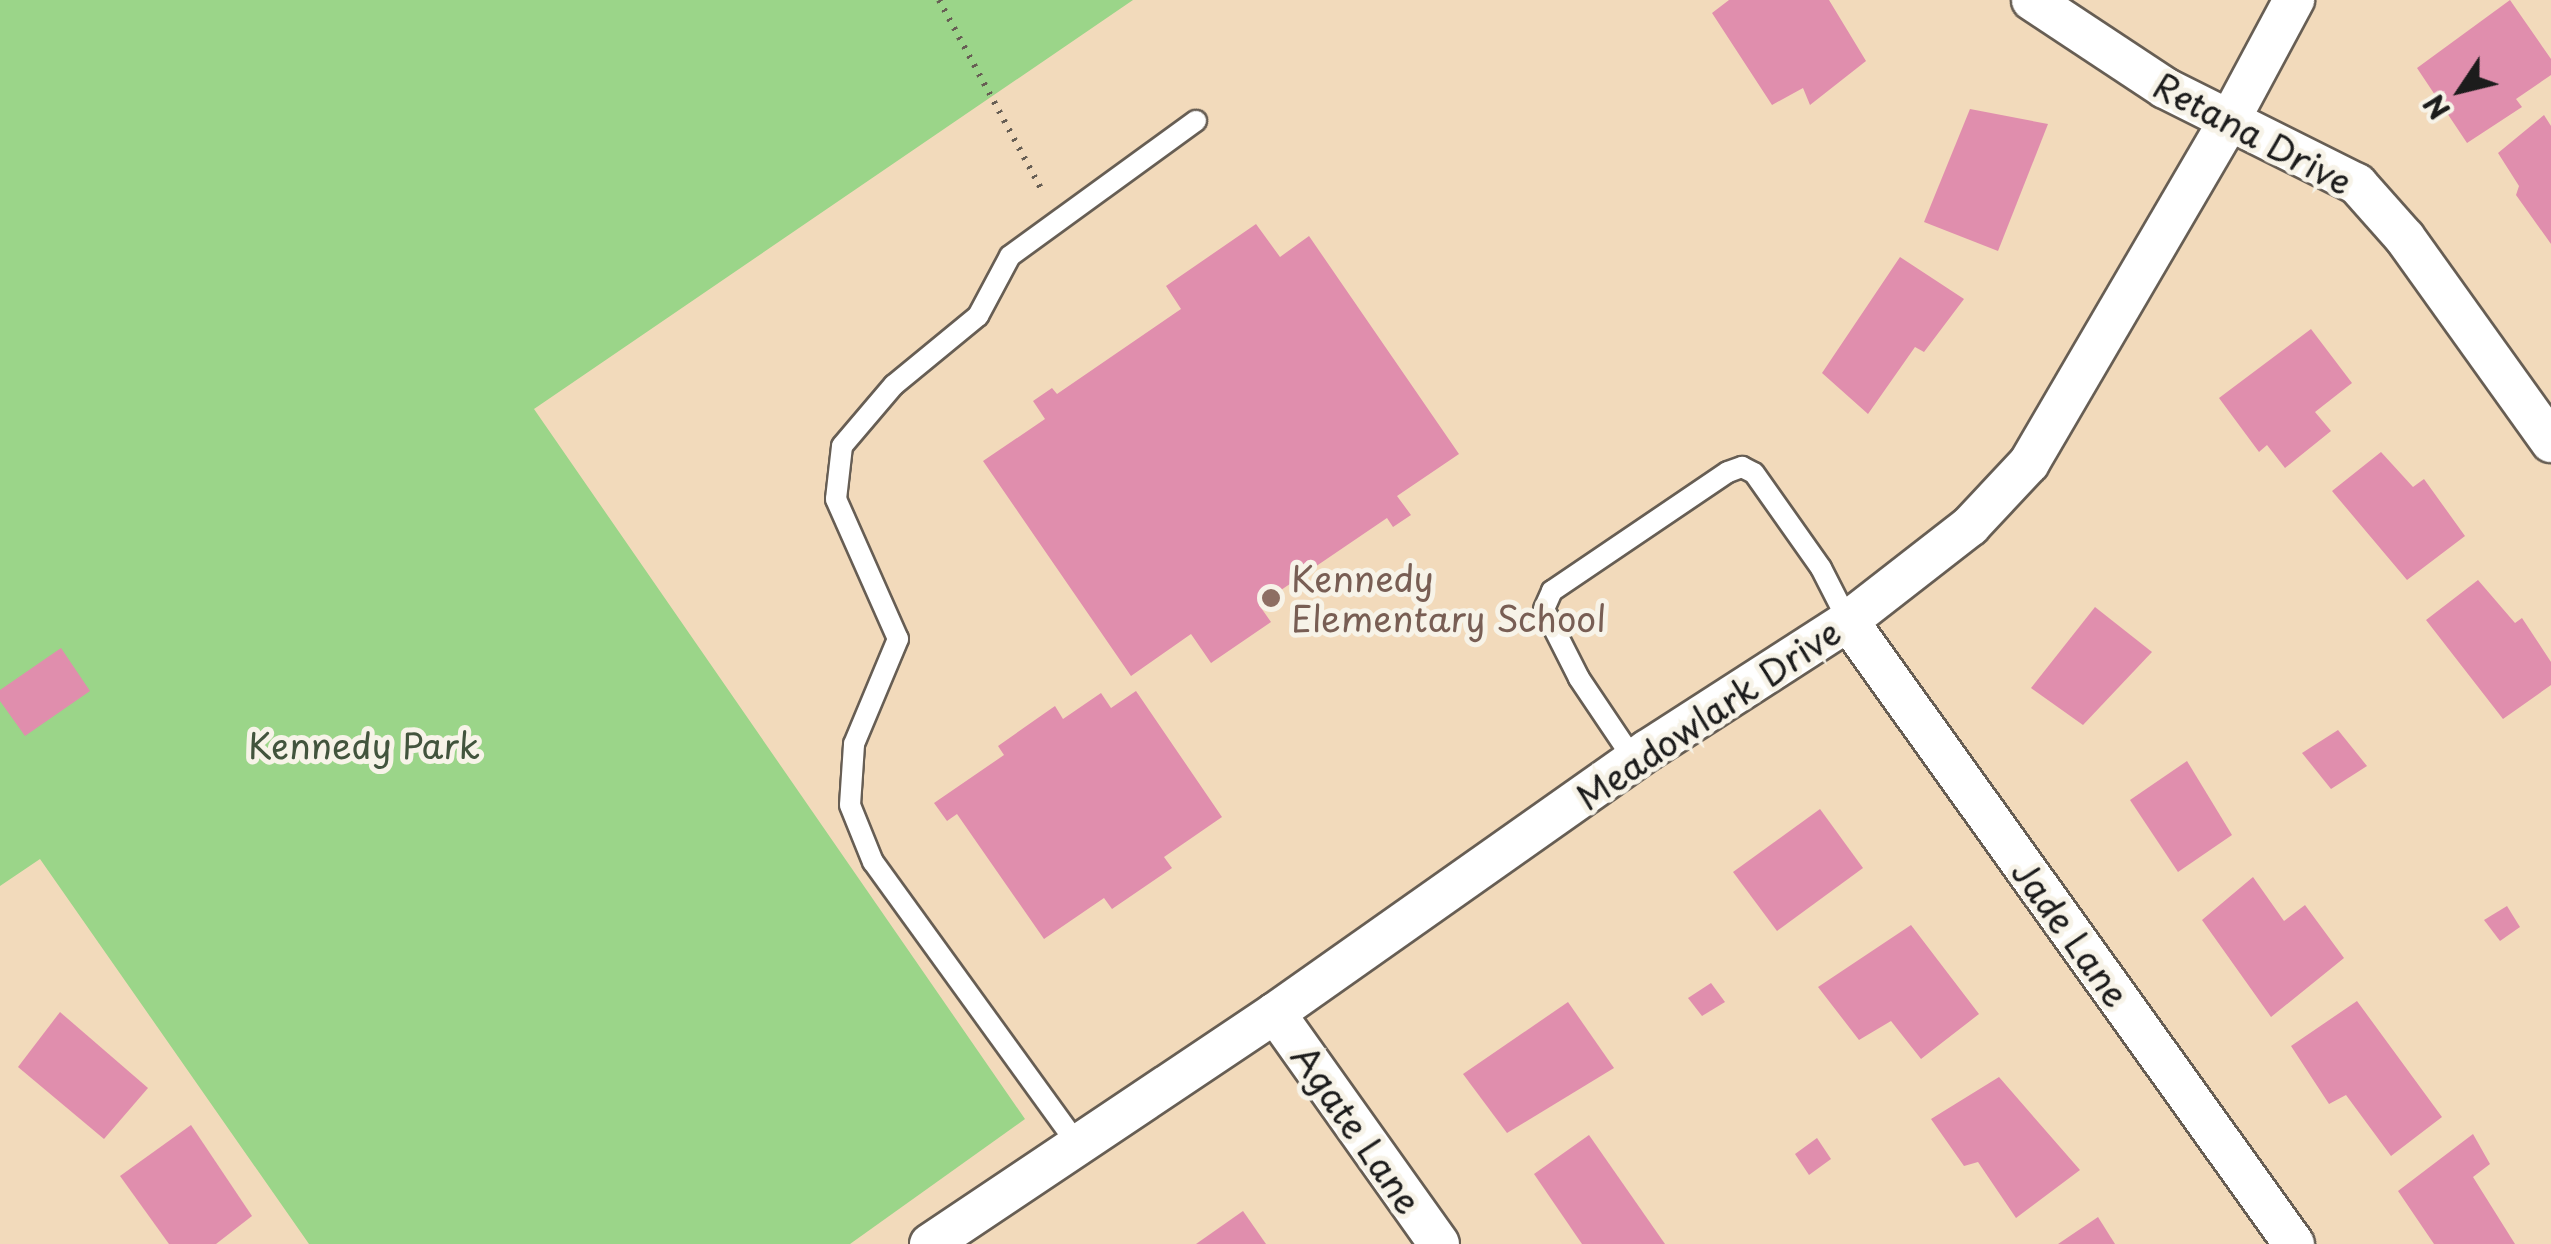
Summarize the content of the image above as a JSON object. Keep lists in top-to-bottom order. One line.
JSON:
{"streets":{"street":["Retana Drive","Meadowlark Drive","Jade Lane","Agate Lane"]},"crossings":[["Retana Drive","Meadowlark Drive"],["Meadowlark Drive","Jade Lane"],["Meadowlark Drive","Agate Lane"]],"parks":["Kennedy Park"],"places":["Kennedy Elementary School"],"north":"bottom left"}
